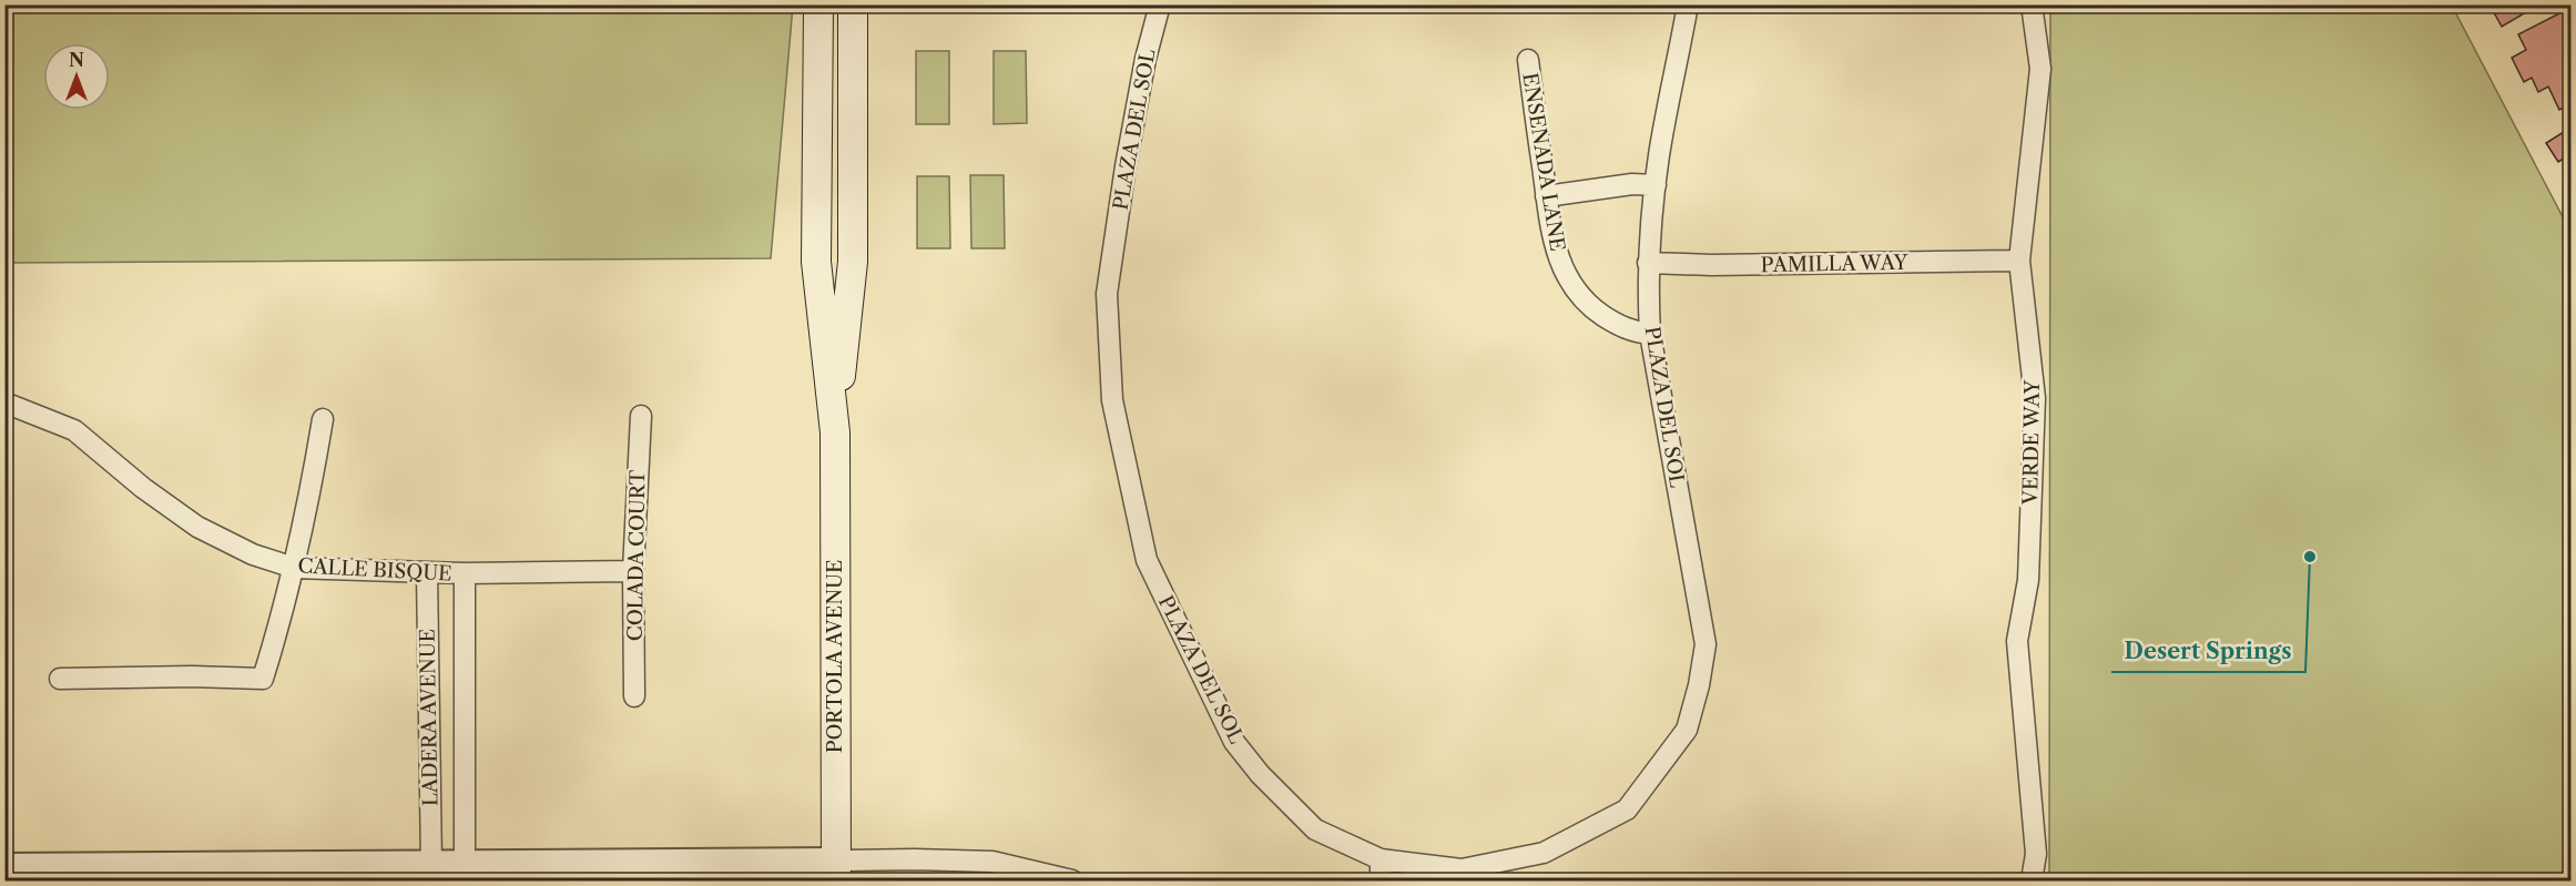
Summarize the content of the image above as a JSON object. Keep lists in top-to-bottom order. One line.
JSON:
{"streets":{"main road":["PORTOLA AVENUE"],"street":["PLAZA DEL SOL","ENSENADA LANE","PAMILLA WAY","VERDE WAY","COLADA COURT","CALLE BISQUE","LADERA AVENUE"]},"crossings":[["PLAZA DEL SOL","ENSENADA LANE"],["PLAZA DEL SOL","PAMILLA WAY"],["PAMILLA WAY","VERDE WAY"],["COLADA COURT","CALLE BISQUE"],["CALLE BISQUE","LADERA AVENUE"]],"places":["Desert Springs"],"north":"top"}
